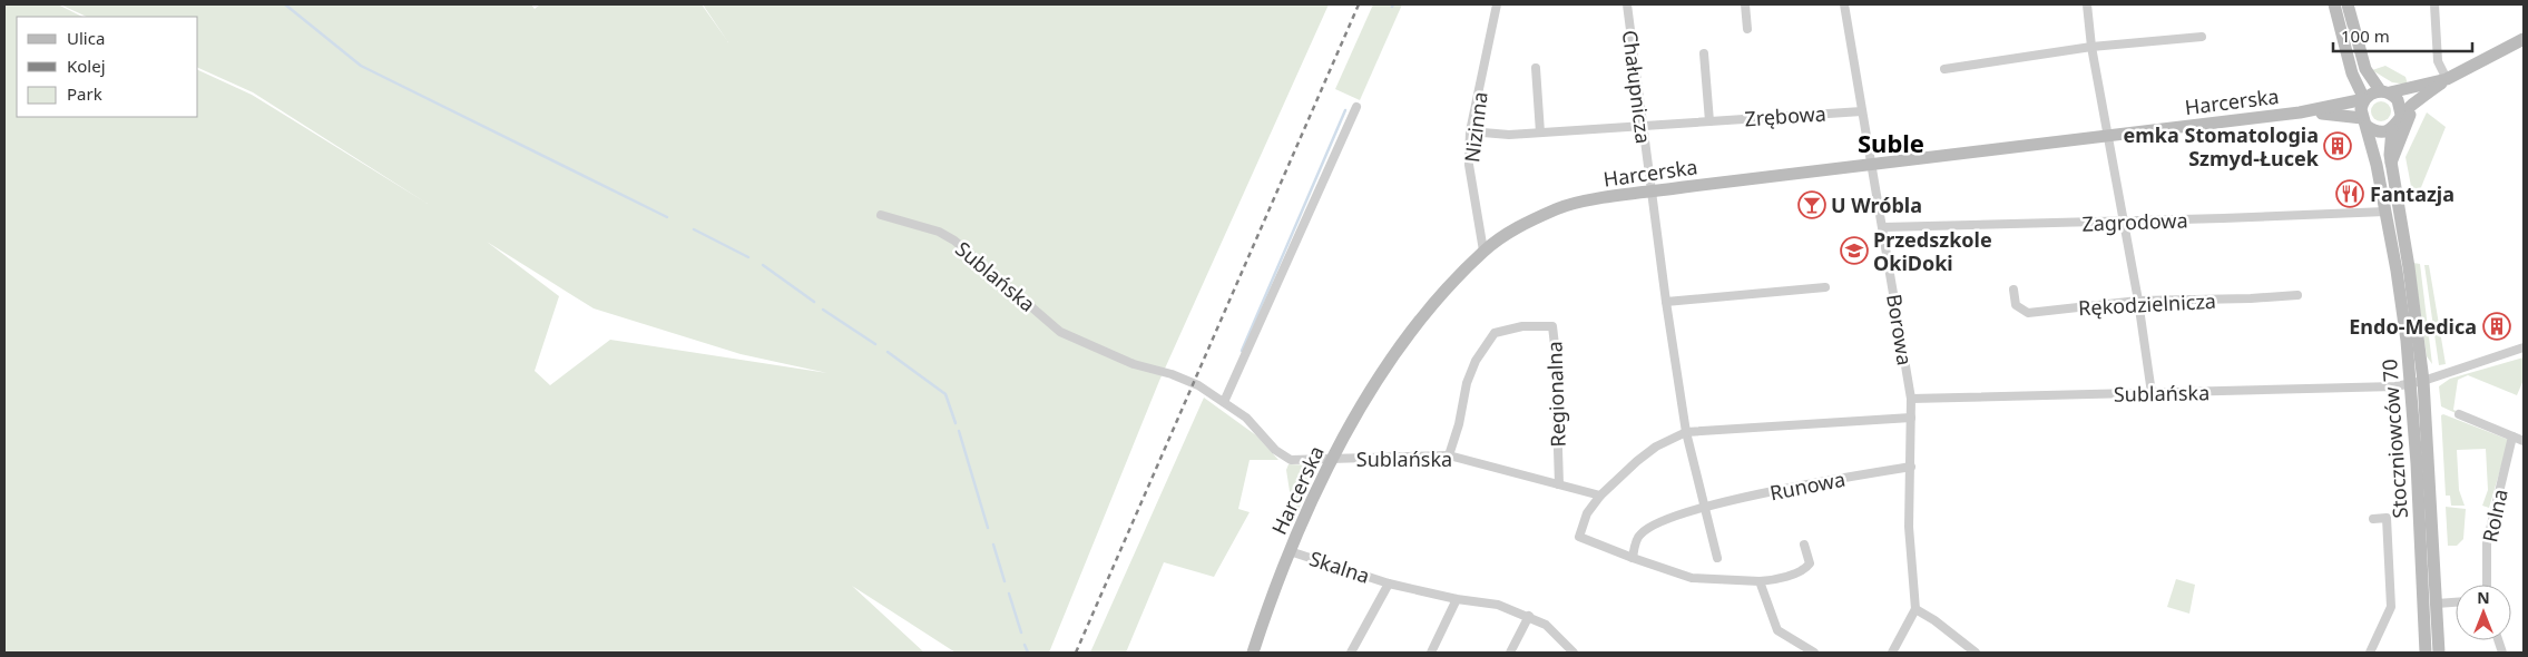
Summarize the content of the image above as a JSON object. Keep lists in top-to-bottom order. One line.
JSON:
{"streets":{"street":["Chałupnicza","Harcerska","Zrębowa","Nizinna","Zagrodowa","Sublańska","Rękodzielnicza","Borowa","Regionalna","Stoczniowców 70","Runowa","Rolna","Skalna"]},"crossings":[["Chałupnicza","Harcerska"],["Chałupnicza","Zrębowa"],["Harcerska","Nizinna"],["Harcerska","Sublańska"],["Harcerska","Borowa"],["Harcerska","Stoczniowców 70"],["Harcerska","Skalna"],["Zrębowa","Nizinna"],["Zrębowa","Borowa"],["Zagrodowa","Borowa"],["Zagrodowa","Stoczniowców 70"],["Sublańska","Borowa"],["Sublańska","Regionalna"],["Sublańska","Stoczniowców 70"],["Borowa","Runowa"]],"districts":["Suble"],"places":{"building":["emka Stomatologia Szmyd-Łucek","Endo-Medica"],"restaurant":["Fantazja"],"bar":["U Wróbla"],"school or university":["Przedszkole OkiDoki"]},"legend":["Ulica","Kolej","Park"],"scale_bar":"100 m","north":"top"}
